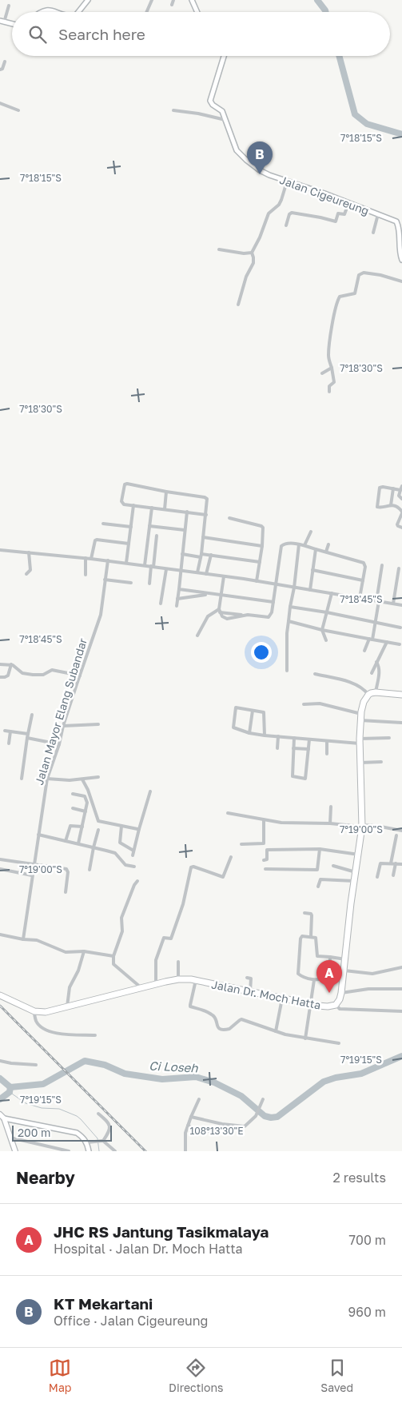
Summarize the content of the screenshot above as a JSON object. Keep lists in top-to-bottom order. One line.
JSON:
{"streets":{"highway":["Jalan Dr. Moch Hatta"],"street":["Jalan Cigeureung","Jalan Mayor Elang Subandar"]},"water":["Ci Loseh"],"scale_bar":"200 m","page":{"search":"Search here","pins":["B","A"],"scale":"200 m","heading":["Nearby","2 results"],"list":[{"mark":"A","name":"JHC RS Jantung Tasikmalaya","note":"Hospital · Jalan Dr. Moch Hatta","value":"700 m"},{"mark":"B","name":"KT Mekartani","note":"Office · Jalan Cigeureung","value":"960 m"}],"nav":["Map","Directions","Saved"]},"coordinates":["7°18'15\"S","7°18'30\"S","7°18'45\"S","7°19'00\"S","7°19'15\"S","108°13'30\"E"]}
